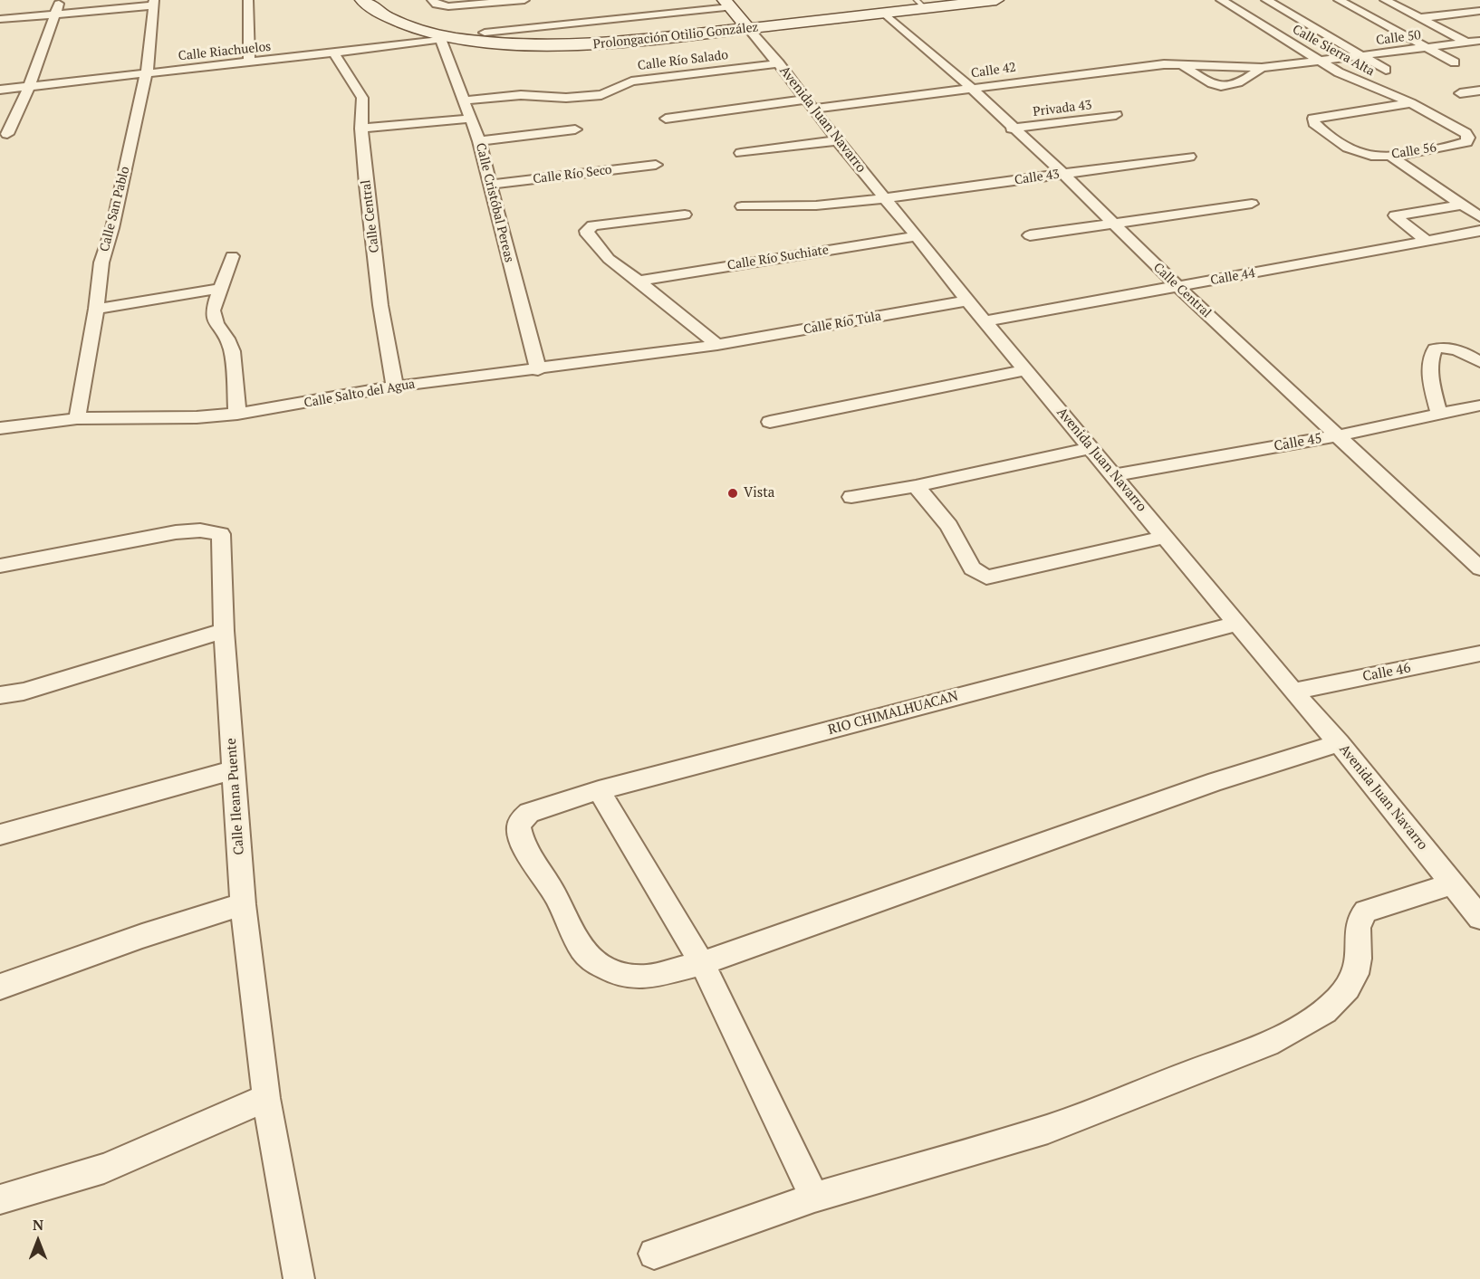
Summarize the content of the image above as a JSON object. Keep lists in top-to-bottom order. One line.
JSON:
{"streets":{"main road":["Prolongación Otilio González","Avenida Juan Navarro"],"street":["Calle 50","Calle Sierra Alta","Calle Riachuelos","Calle Río Salado","Calle 42","Privada 43","Calle 56","Calle Río Seco","Calle 43","Calle Cristóbal Pereas","Calle San Pablo","Calle Central","Calle Río Suchiate","Calle 44","Calle Río Tula","Calle Salto del Agua","Calle 45","Calle 46","RIO CHIMALHUACAN","Calle Ileana Puente"]},"crossings":[["Prolongación Otilio González","Calle Riachuelos"],["Prolongación Otilio González","Avenida Juan Navarro"],["Prolongación Otilio González","Calle Cristóbal Pereas"],["Prolongación Otilio González","Calle Central"],["Calle 50","Calle Sierra Alta"],["Calle 50","Calle 42"],["Calle Sierra Alta","Calle 56"],["Calle Riachuelos","Calle Cristóbal Pereas"],["Calle Riachuelos","Calle San Pablo"],["Calle Riachuelos","Calle Central"],["Calle Río Salado","Avenida Juan Navarro"],["Calle Río Salado","Calle Cristóbal Pereas"],["Calle 42","Avenida Juan Navarro"],["Calle 42","Calle Central"],["Privada 43","Calle Central"],["Avenida Juan Navarro","Calle 43"],["Avenida Juan Navarro","Calle Río Suchiate"],["Avenida Juan Navarro","Calle 44"],["Avenida Juan Navarro","Calle Río Tula"],["Avenida Juan Navarro","Calle 45"],["Avenida Juan Navarro","Calle 46"],["Avenida Juan Navarro","RIO CHIMALHUACAN"],["Calle Río Seco","Calle Cristóbal Pereas"],["Calle 43","Calle Central"],["Calle Cristóbal Pereas","Calle Salto del Agua"],["Calle San Pablo","Calle Salto del Agua"],["Calle Central","Calle 44"],["Calle Central","Calle Salto del Agua"],["Calle Central","Calle 45"],["Calle Río Tula","Calle Salto del Agua"]],"places":["Vista"],"north":"top"}
